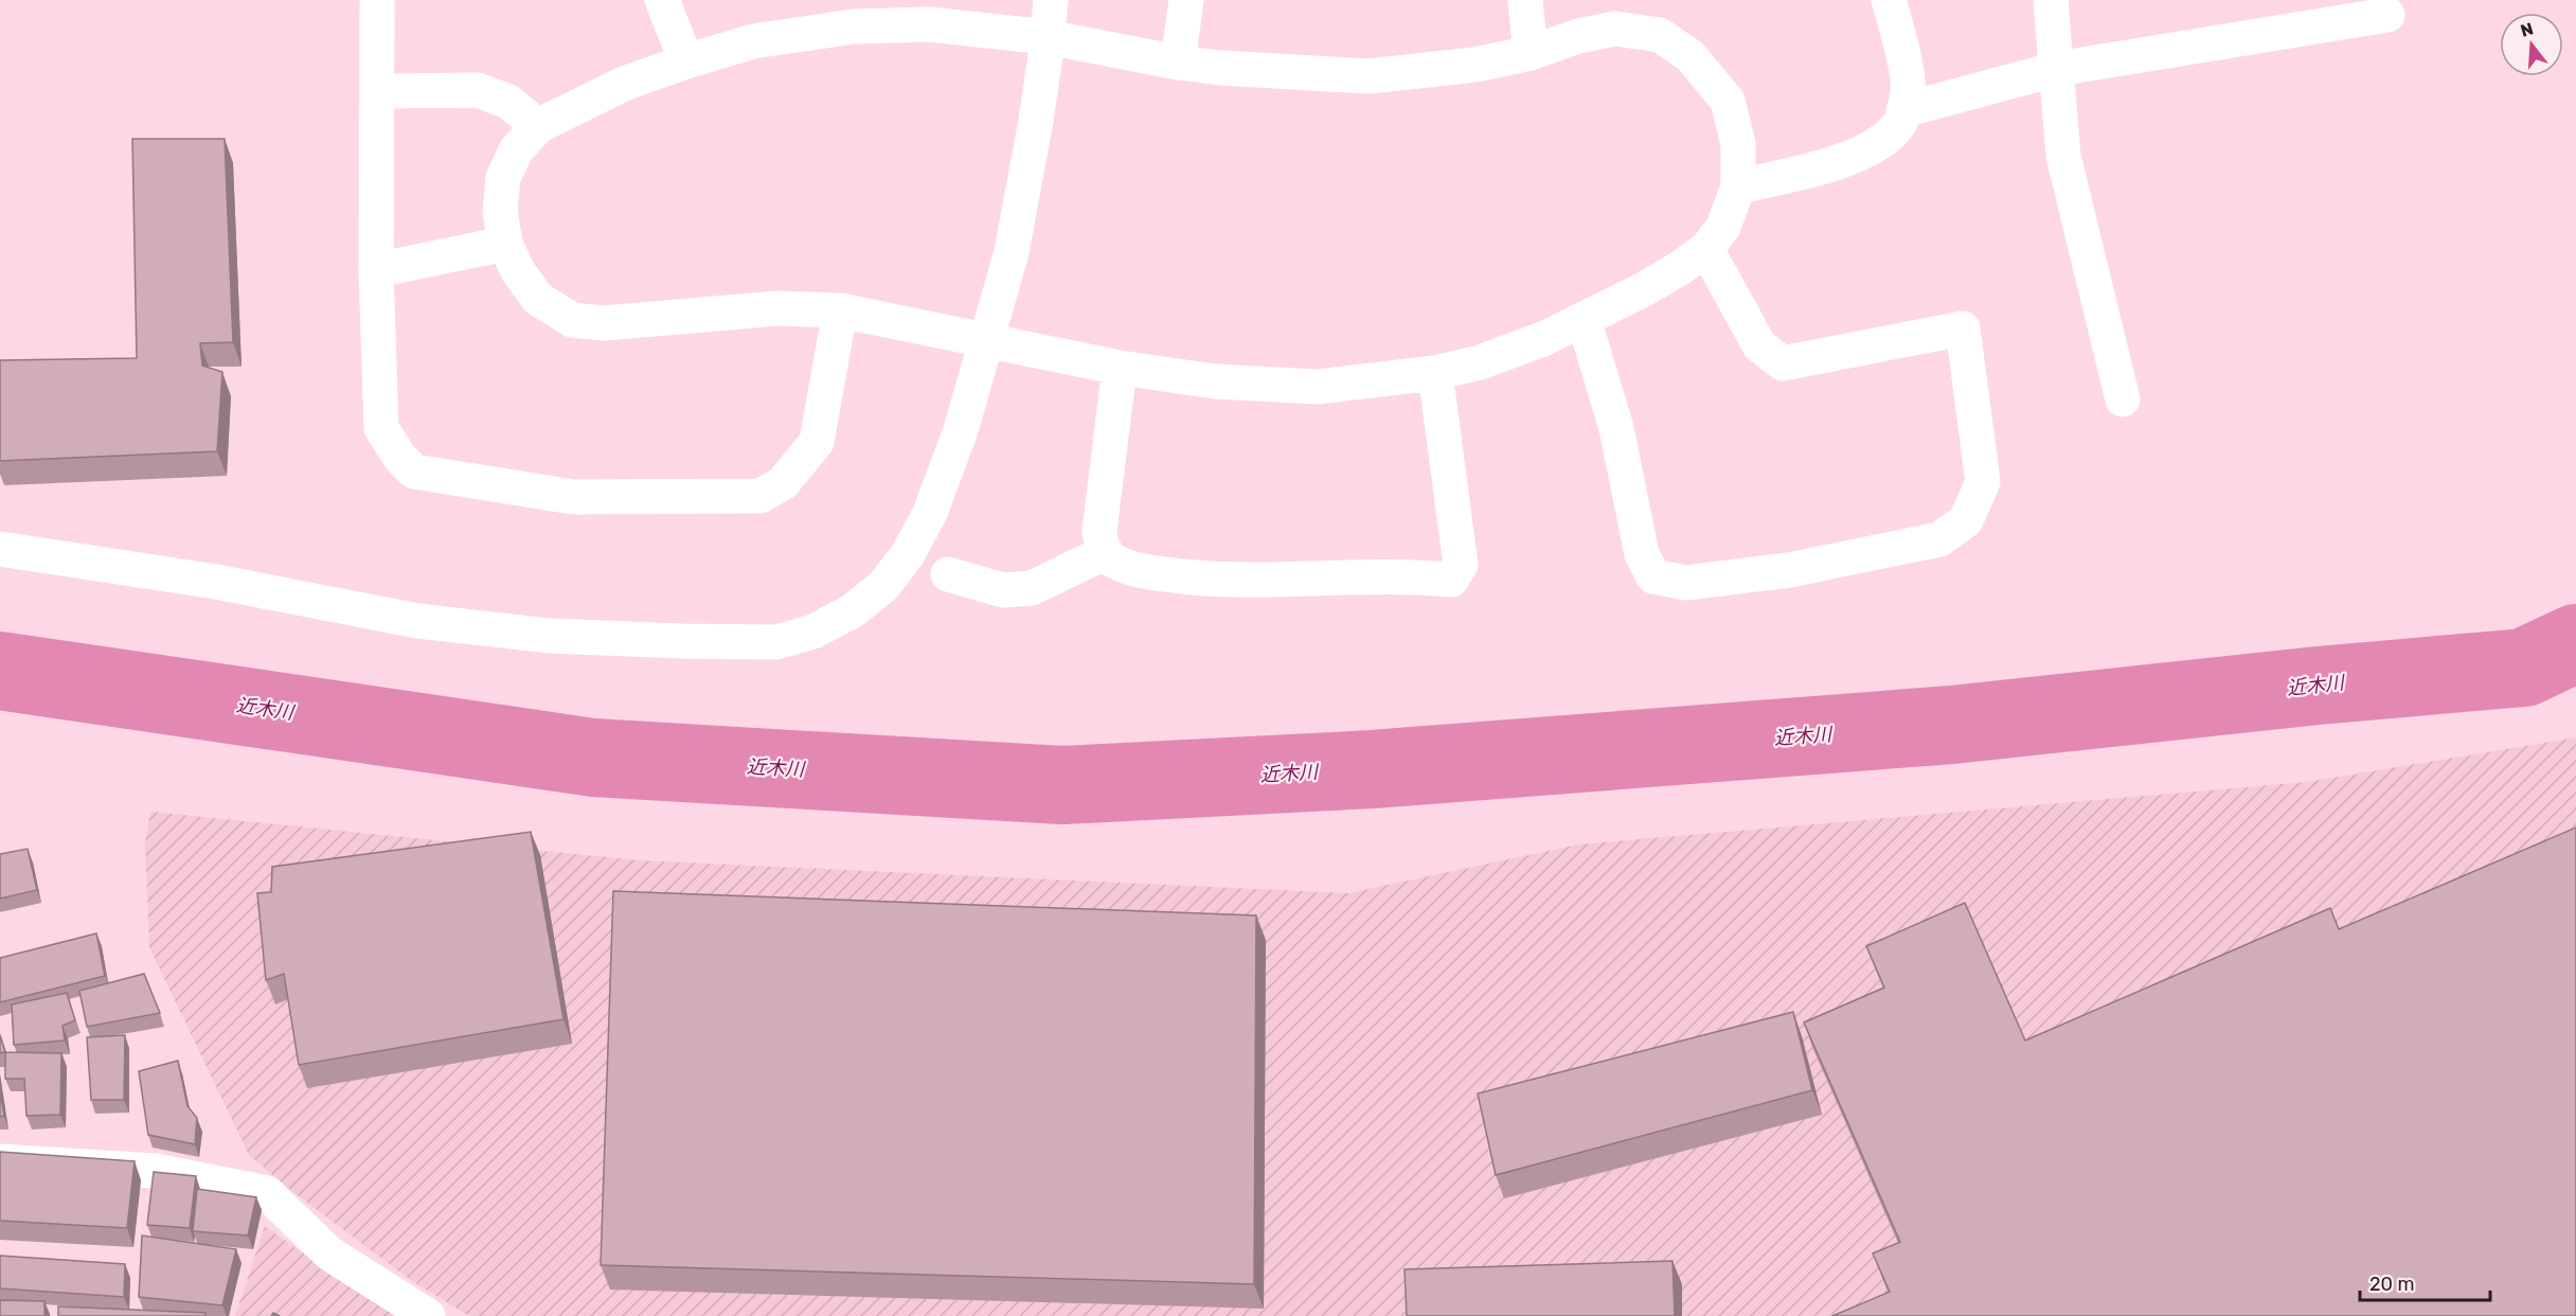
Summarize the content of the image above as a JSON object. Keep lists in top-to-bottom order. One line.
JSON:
{"water":["近木川"],"scale_bar":"20 m","north":"top"}
